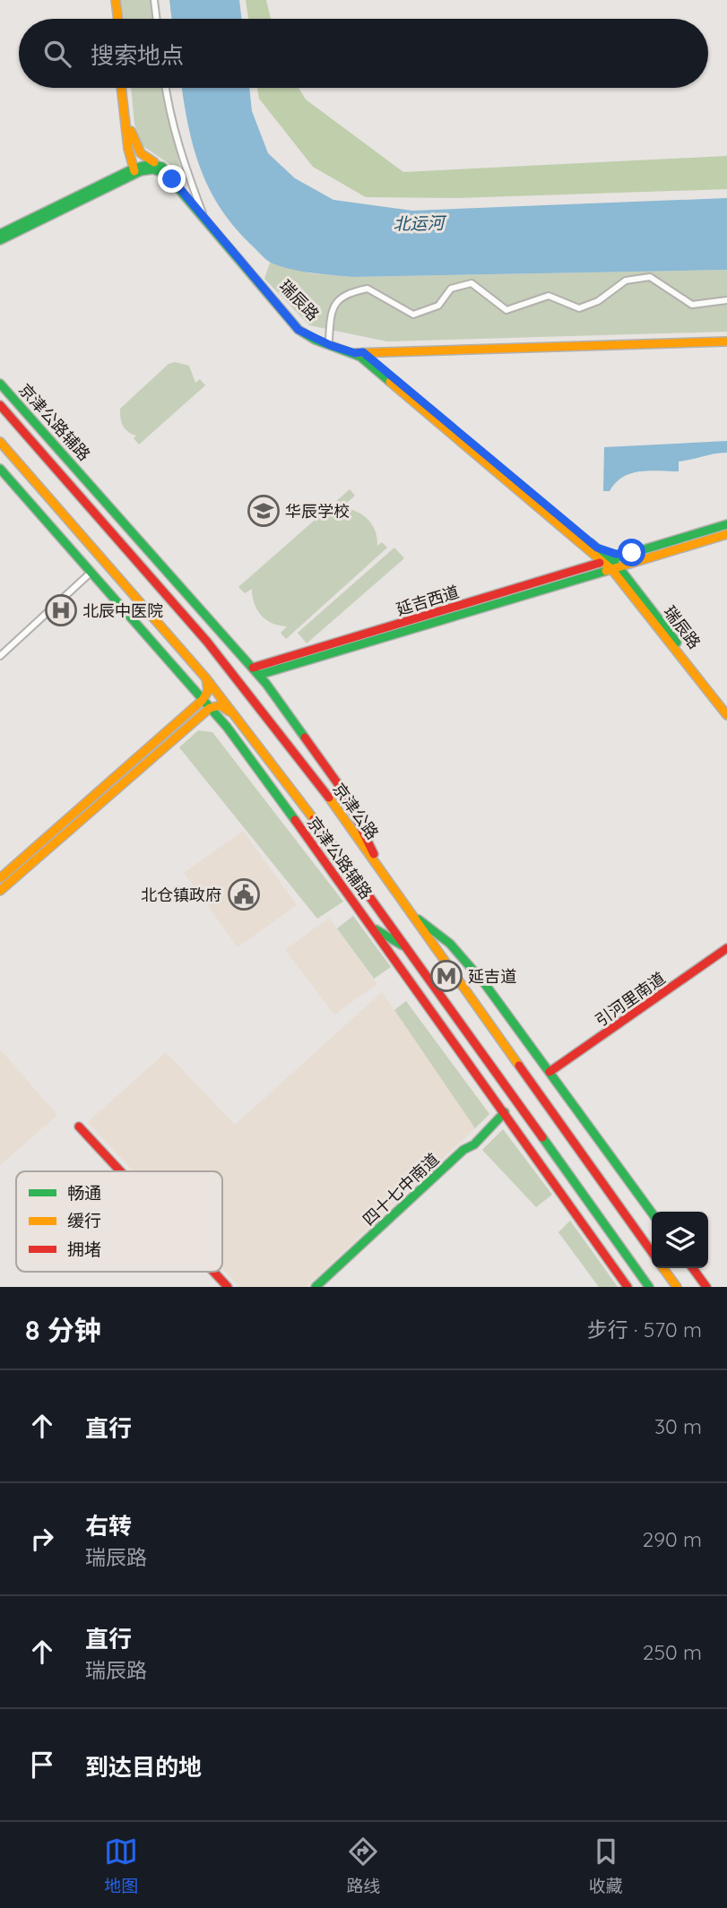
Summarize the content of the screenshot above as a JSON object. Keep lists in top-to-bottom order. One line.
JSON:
{"streets":{"main road":["瑞辰路","京津公路辅路","延吉西道","京津公路","引河里南道","四十七中南道"]},"crossings":[["瑞辰路","延吉西道"],["京津公路辅路","延吉西道"],["京津公路辅路","京津公路"],["京津公路辅路","四十七中南道"]],"water":["北运河"],"places":{"school or university":["华辰学校"],"hospital":["北辰中医院"],"public building":["北仓镇政府"],"metro station":["延吉道"]},"legend":["畅通","缓行","拥堵"],"page":{"search":"搜索地点","heading":["8 分钟","步行 · 570 m"],"list":[["直行","30 m"],["右转","瑞辰路","290 m"],["直行","瑞辰路","250 m"],"到达目的地"],"nav":["地图","路线","收藏"]}}
